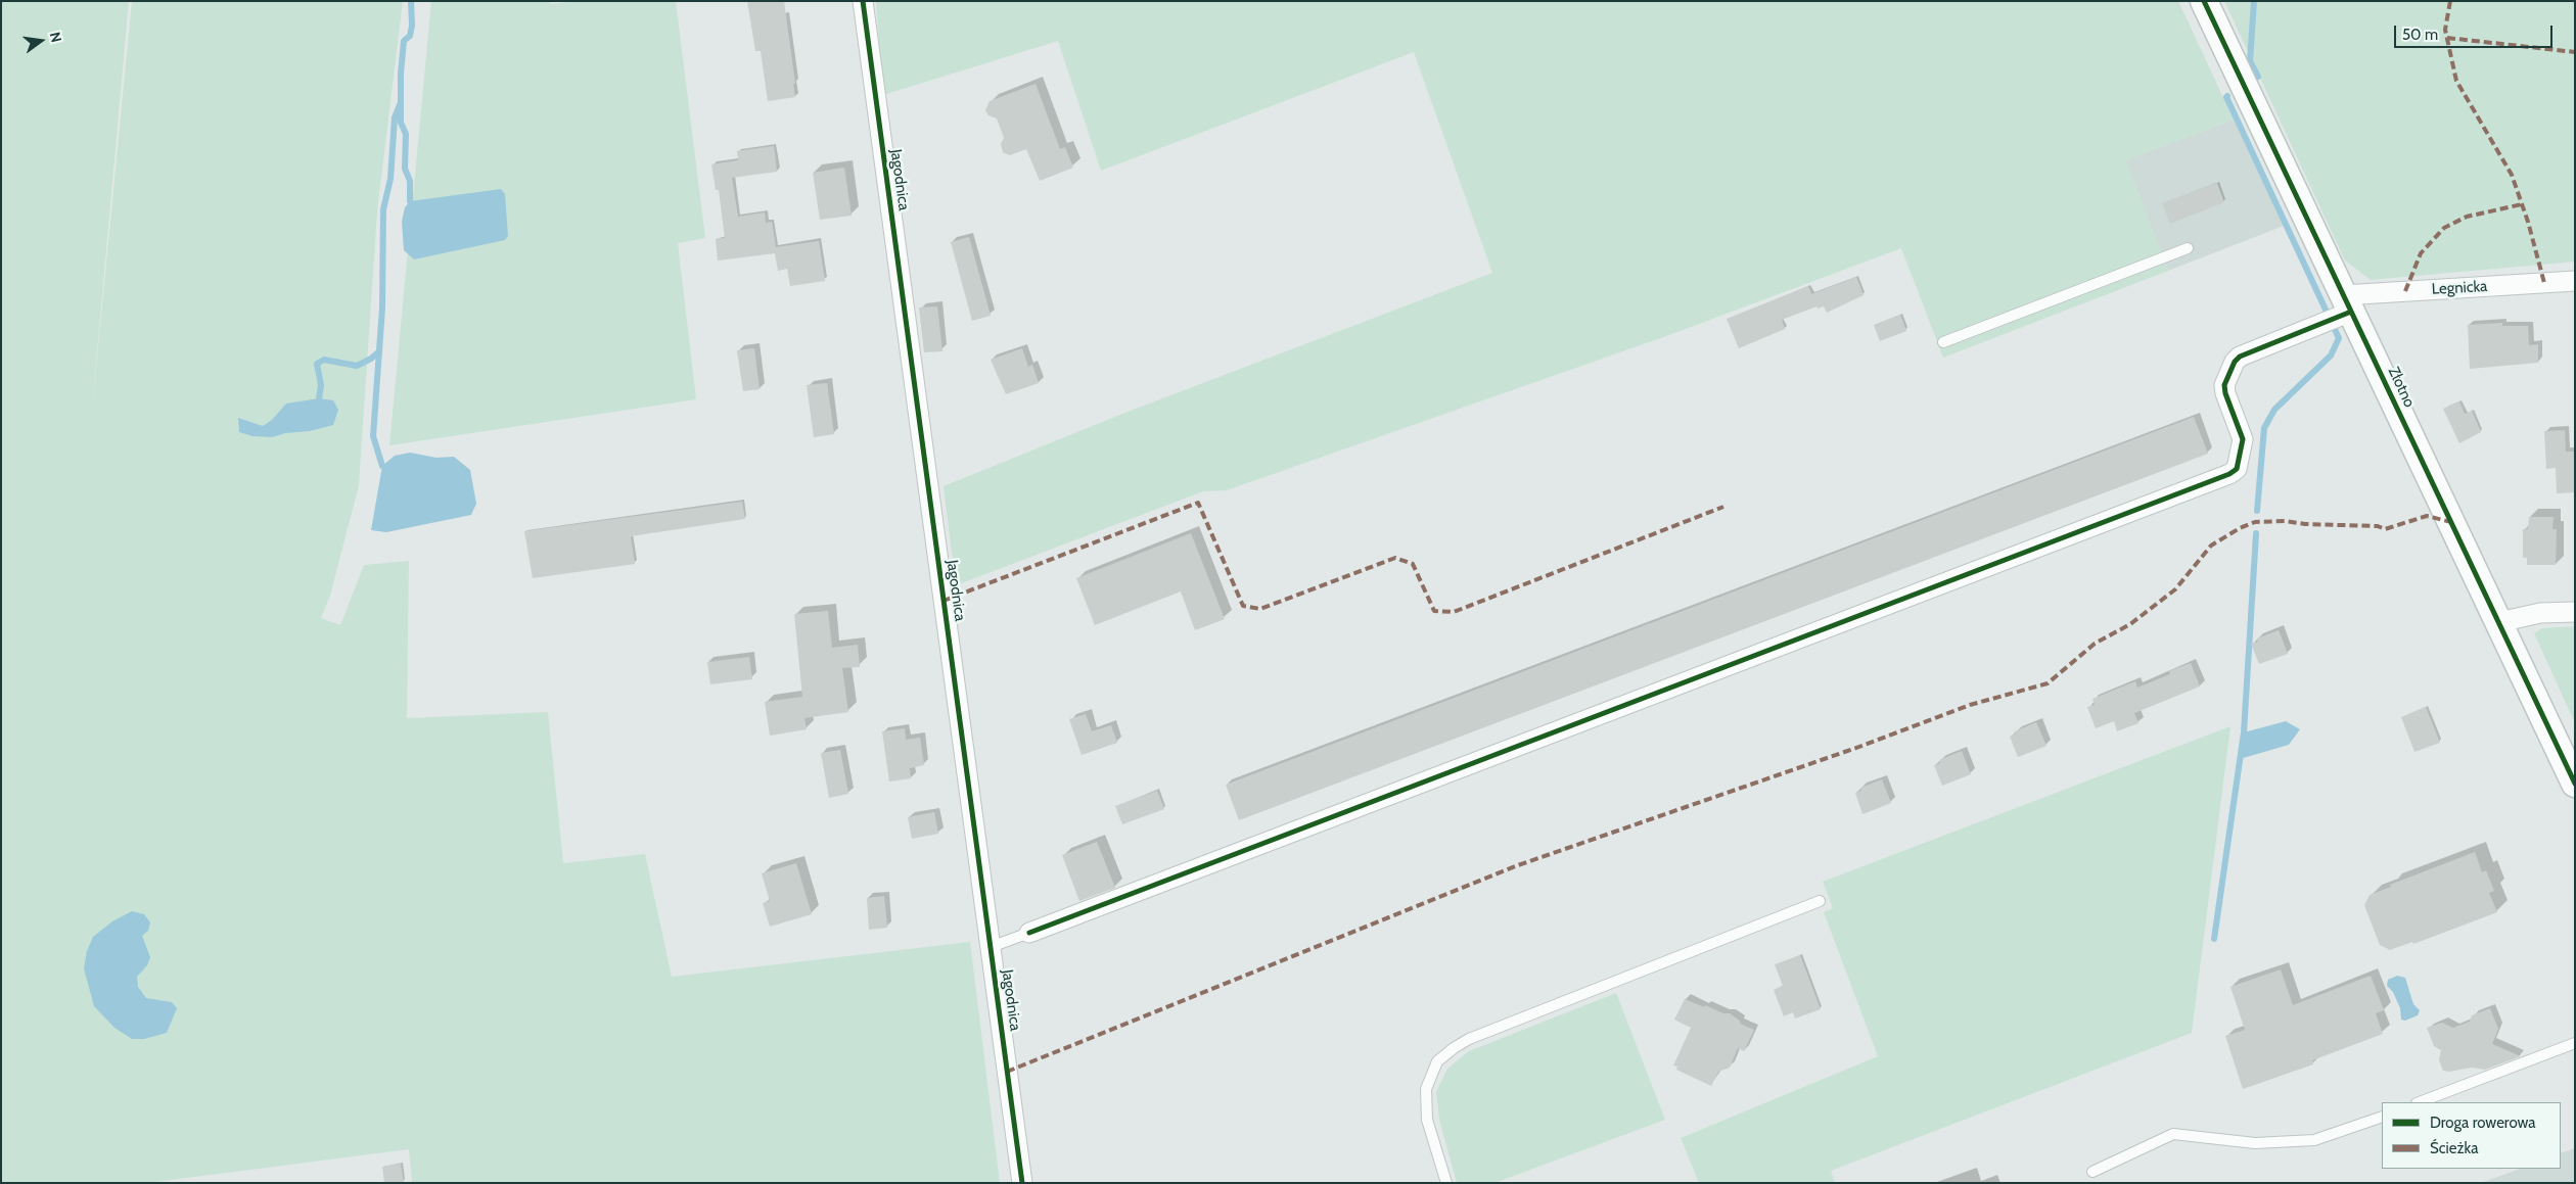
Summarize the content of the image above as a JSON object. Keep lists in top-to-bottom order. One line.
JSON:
{"streets":{"street":["Jagodnica","Legnicka","Złotno"]},"crossings":[["Legnicka","Złotno"]],"legend":["Droga rowerowa","Ścieżka"],"scale_bar":"50 m","north":"right"}
